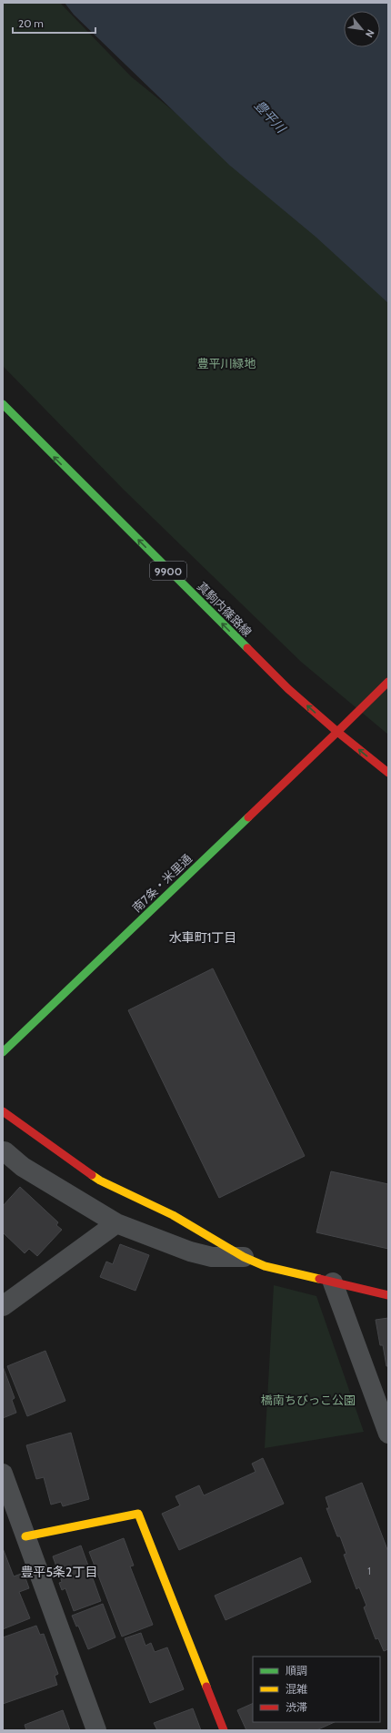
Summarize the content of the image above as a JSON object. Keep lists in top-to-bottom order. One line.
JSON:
{"streets":{"street":["9900","真駒内篠路線","南7条・米里通"]},"crossings":[["真駒内篠路線","南7条・米里通"]],"one_way":["真駒内篠路線"],"districts":["水車町1丁目","豊平5条2丁目"],"water":["豊平川"],"parks":["豊平川緑地","橋南ちびっこ公園"],"house_numbers":["1"],"legend":["順調","混雑","渋滞"],"scale_bar":"20 m","north":"bottom right"}
